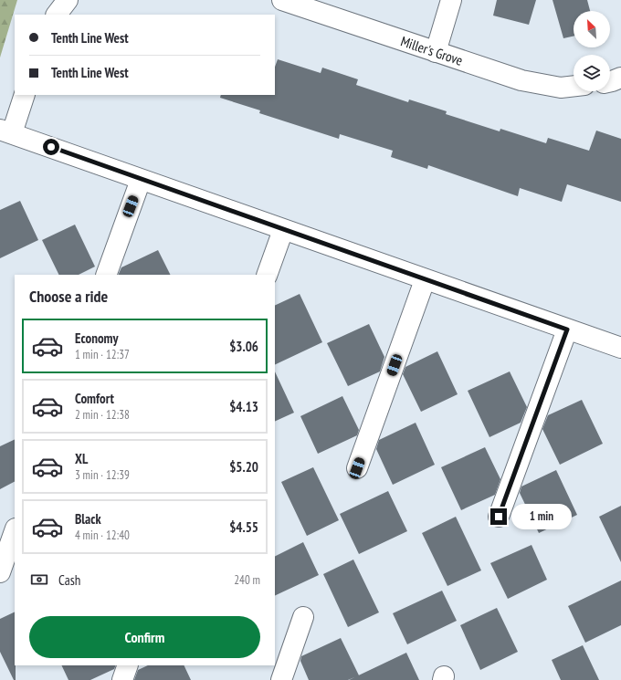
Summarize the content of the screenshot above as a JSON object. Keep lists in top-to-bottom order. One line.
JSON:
{"streets":{"street":["Miller's Grove"]},"north":"top left","page":{"banner":["Tenth Line West","Tenth Line West"],"heading":"Choose a ride","list":[{"name":"Economy","note":"1 min · 12:37","value":"$3.06"},{"name":"Comfort","note":"2 min · 12:38","value":"$4.13"},{"name":"XL","note":"3 min · 12:39","value":"$5.20"},{"name":"Black","note":"4 min · 12:40","value":"$4.55"}],"bubble":"1 min","pay":["Cash","240 m"],"buttons":"Confirm"}}
